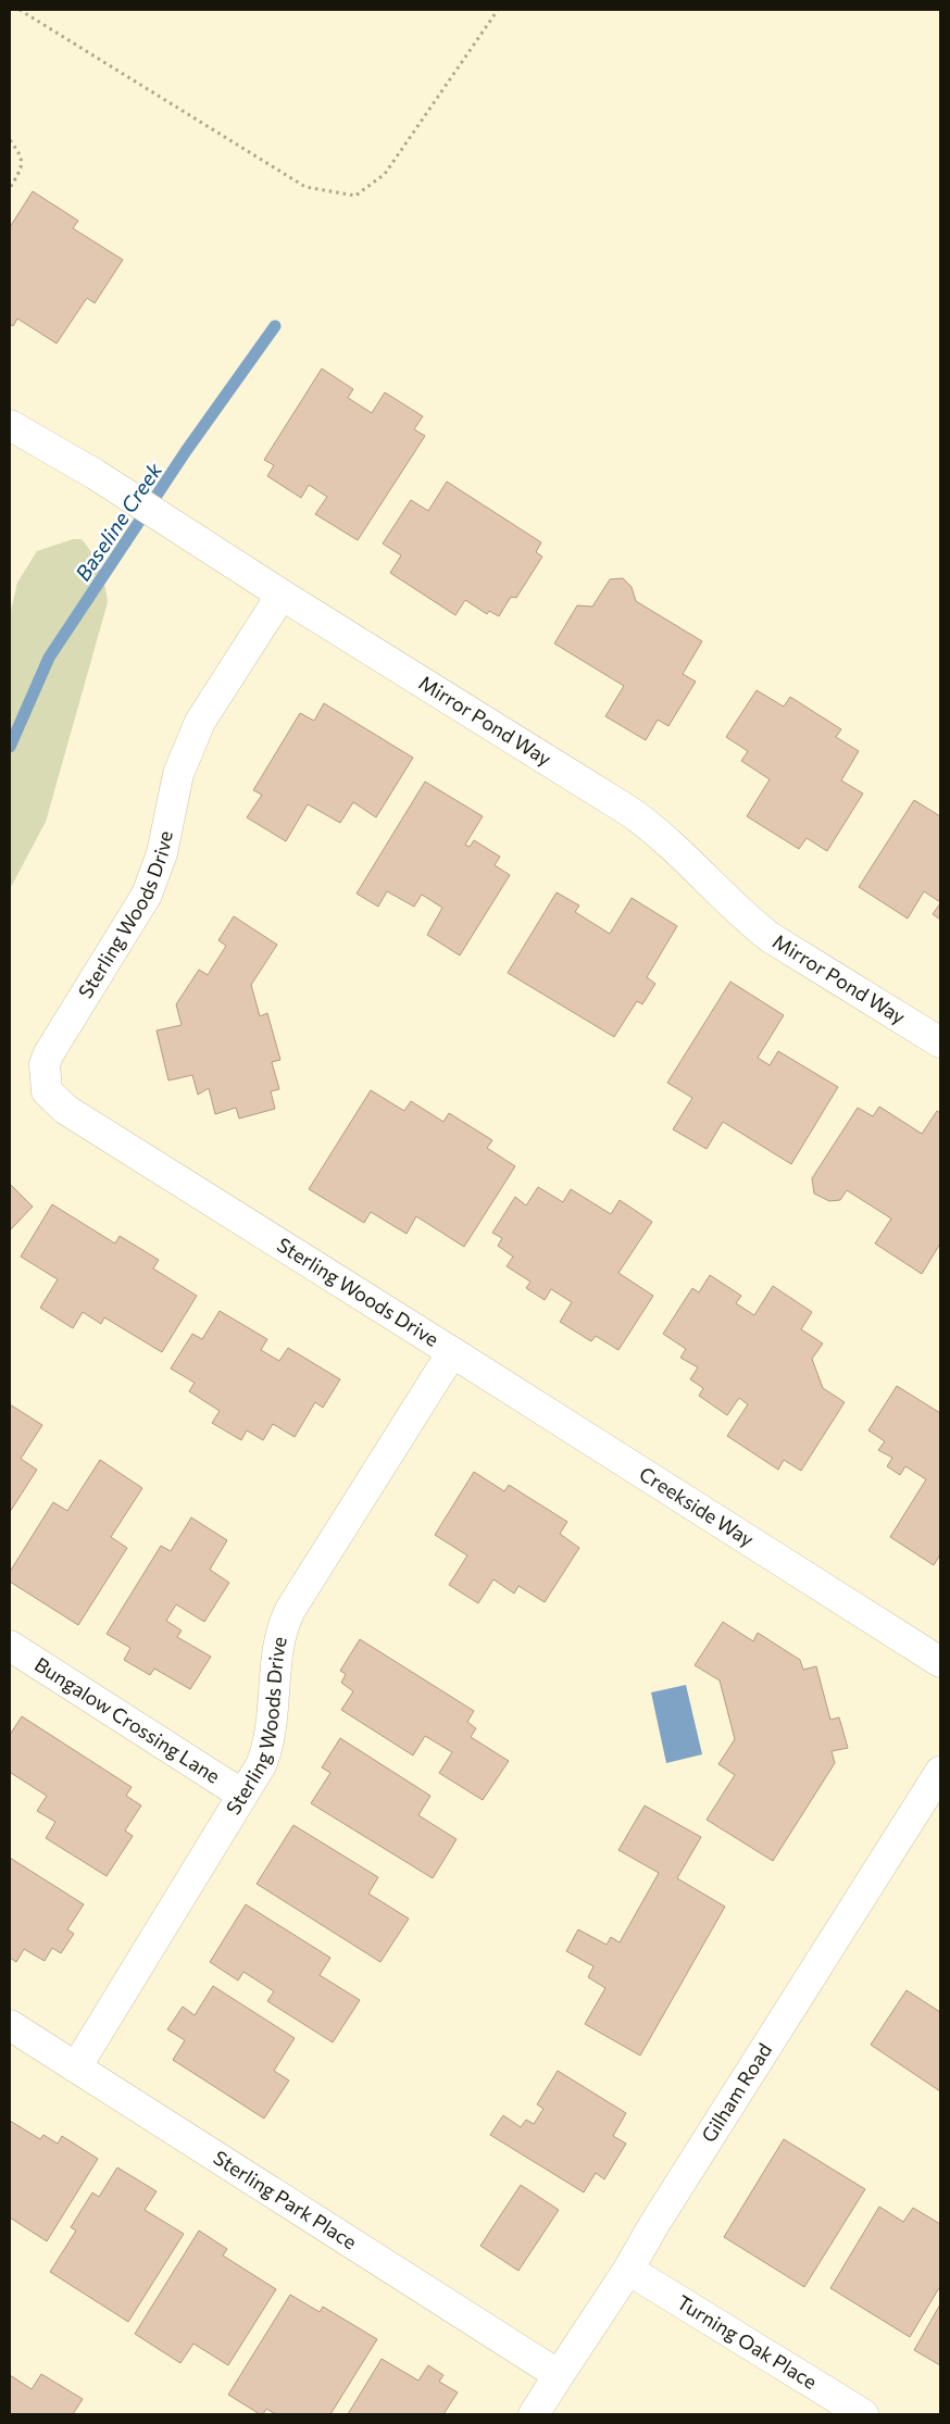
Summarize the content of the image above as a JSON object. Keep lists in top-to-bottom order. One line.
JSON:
{"streets":{"street":["Mirror Pond Way","Sterling Woods Drive","Creekside Way","Bungalow Crossing Lane","Gilham Road","Sterling Park Place","Turning Oak Place"]},"crossings":[["Mirror Pond Way","Sterling Woods Drive"],["Sterling Woods Drive","Creekside Way"],["Sterling Woods Drive","Bungalow Crossing Lane"],["Sterling Woods Drive","Sterling Park Place"],["Gilham Road","Sterling Park Place"],["Gilham Road","Turning Oak Place"]],"water":["Baseline Creek"]}
